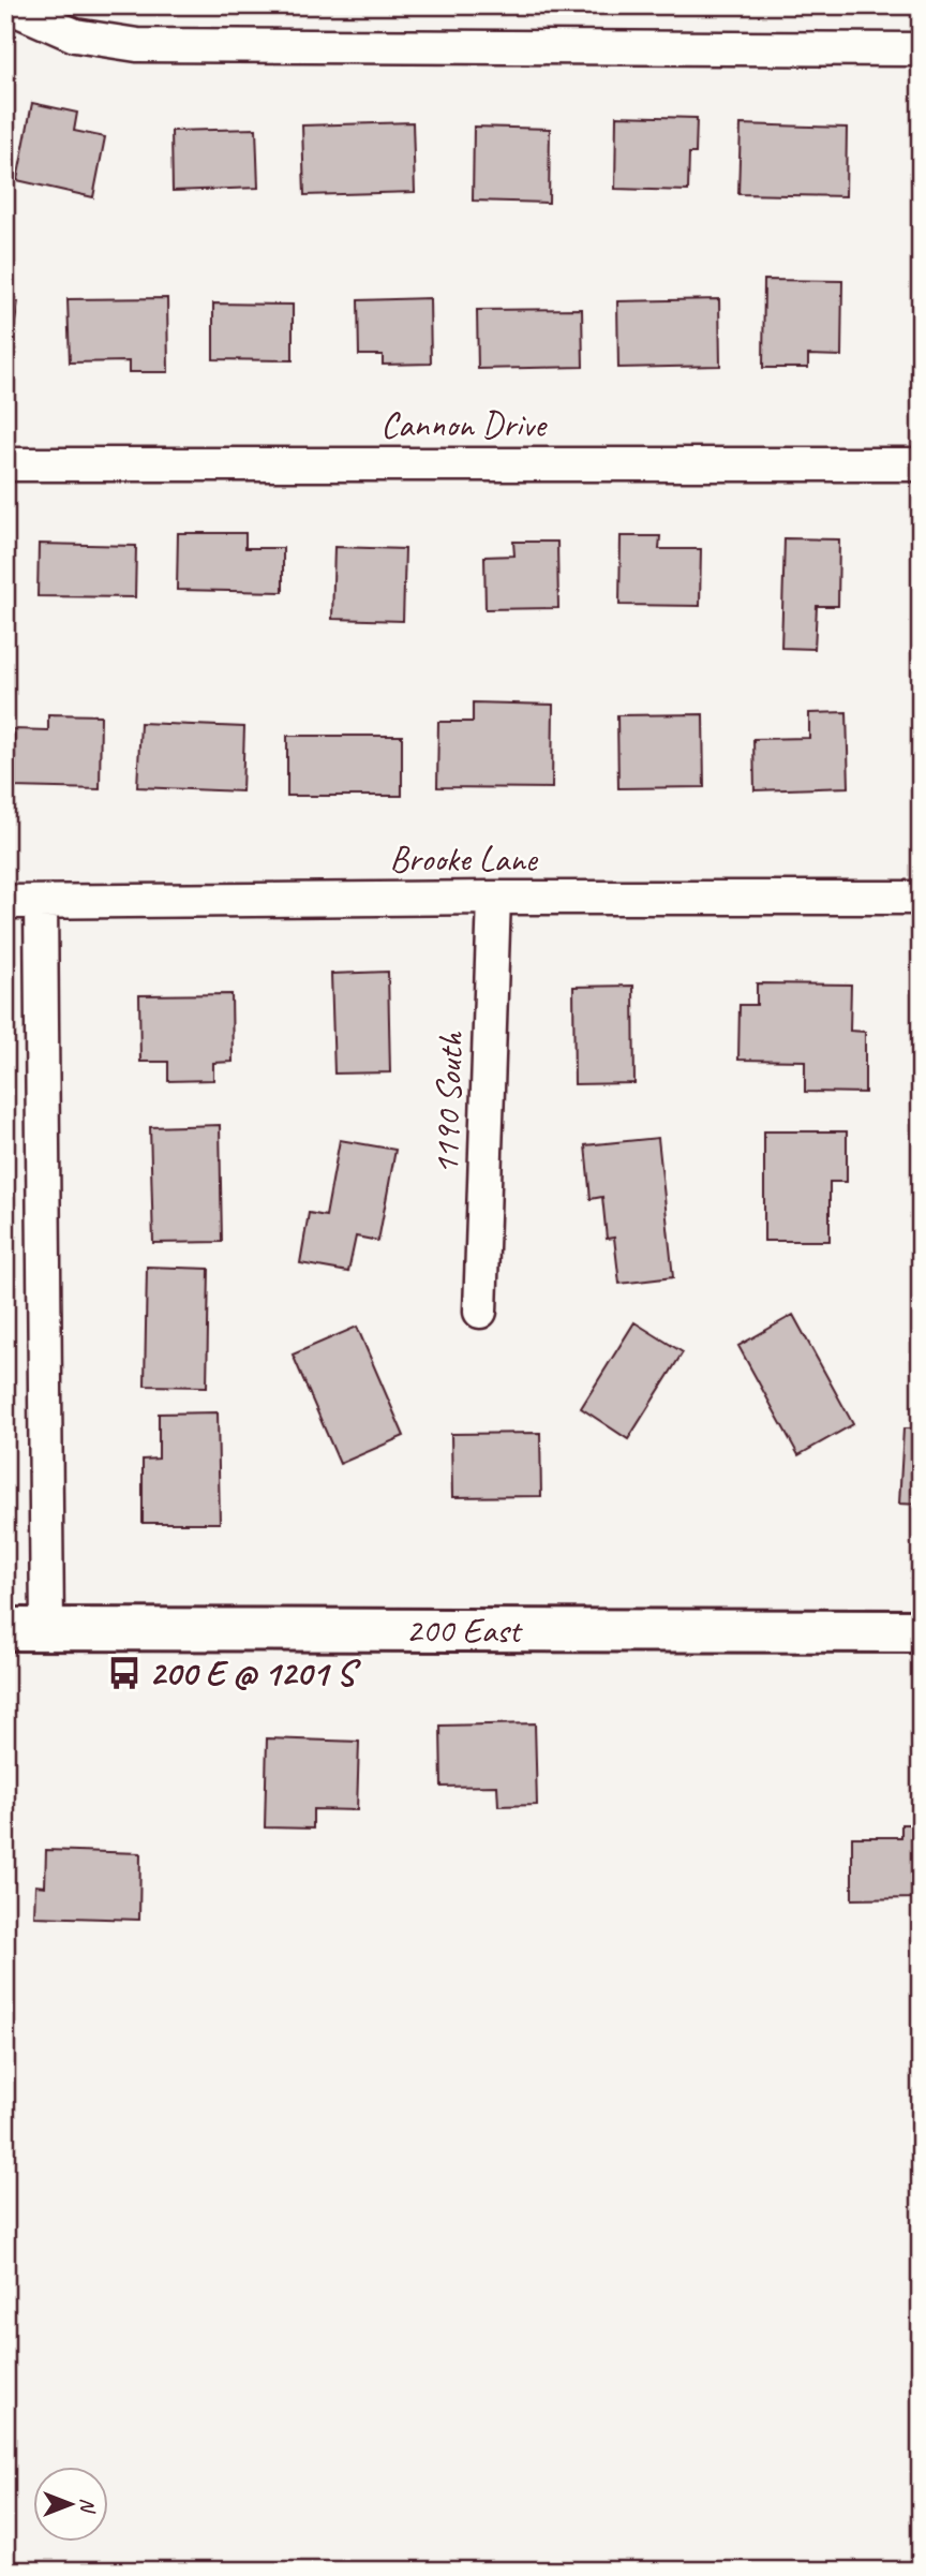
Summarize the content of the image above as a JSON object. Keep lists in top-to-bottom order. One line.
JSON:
{"streets":{"main road":["200 East"],"street":["Cannon Drive","Brooke Lane","1190 South"]},"crossings":[["Brooke Lane","1190 South"]],"places":{"bus stop":["200 E @ 1201 S"]},"north":"right"}
